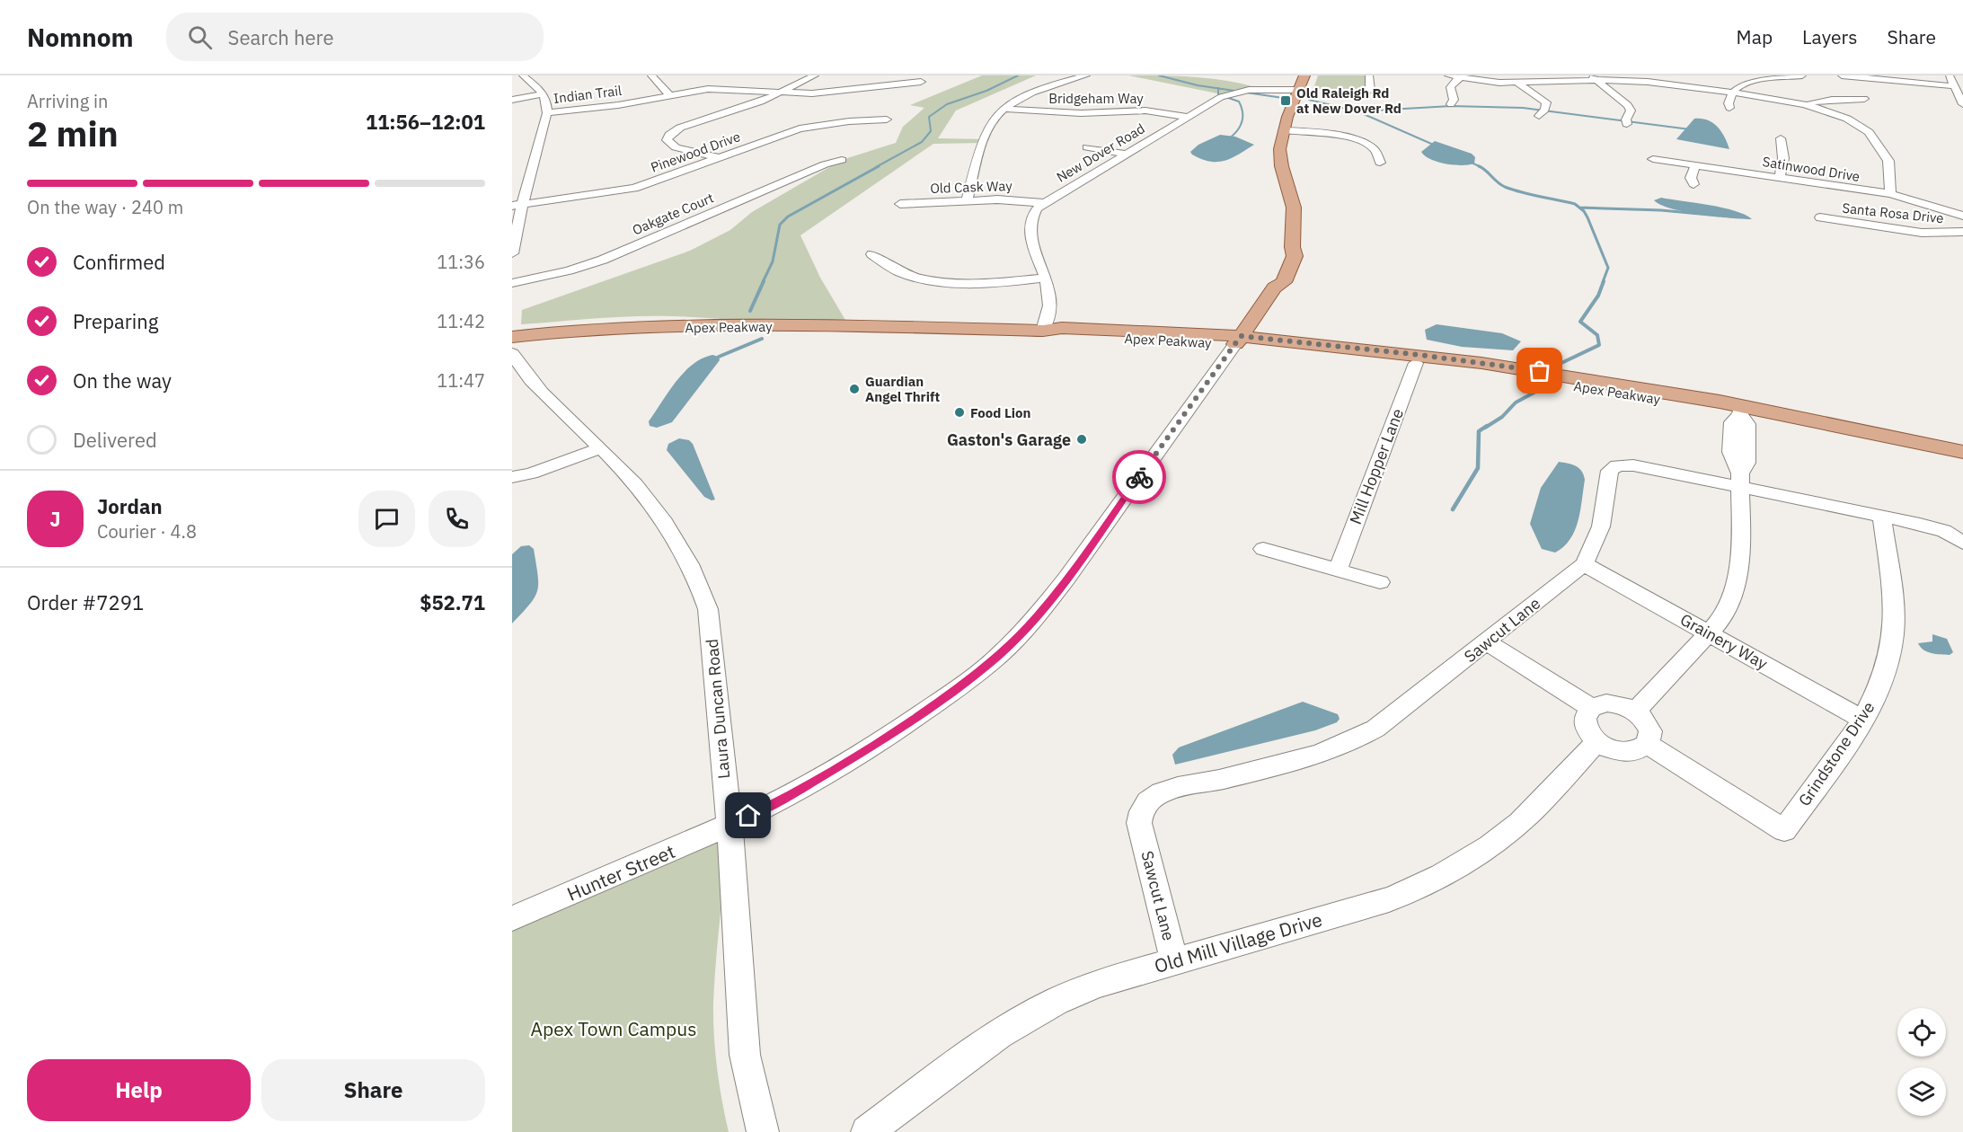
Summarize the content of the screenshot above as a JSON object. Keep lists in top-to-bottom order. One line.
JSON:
{"streets":{"main road":["Apex Peakway"],"street":["Indian Trail","Bridgeham Way","Pinewood Drive","New Dover Road","Satinwood Drive","Old Cask Way","Santa Rosa Drive","Oakgate Court","Mill Hopper Lane","Sawcut Lane","Grainery Way","Laura Duncan Road","Grindstone Drive","Hunter Street","Old Mill Village Drive"]},"crossings":[["Bridgeham Way","New Dover Road"],["New Dover Road","Old Cask Way"],["Apex Peakway","Mill Hopper Lane"],["Apex Peakway","Hunter Street"],["Sawcut Lane","Grainery Way"],["Sawcut Lane","Grindstone Drive"],["Sawcut Lane","Old Mill Village Drive"],["Grainery Way","Grindstone Drive"],["Laura Duncan Road","Hunter Street"],["Grindstone Drive","Old Mill Village Drive"]],"parks":["Apex Town Campus"],"places":{"transit":["Old Raleigh Rd at New Dover Rd"],"other":["Guardian Angel Thrift","Food Lion","Gaston's Garage"]},"page":{"header":"Nomnom","search":"Search here","nav":["Map","Layers","Share"],"heading":["2 min","Arriving in","11:56–12:01"],"panel":["Jordan","Courier · 4.8","Order #7291","$52.71"],"bar":"On the way · 240 m","list":[["Confirmed","11:36"],["Preparing","11:42"],["On the way","11:47"],"Delivered"],"round":"J","buttons":["Help","Share"]}}
